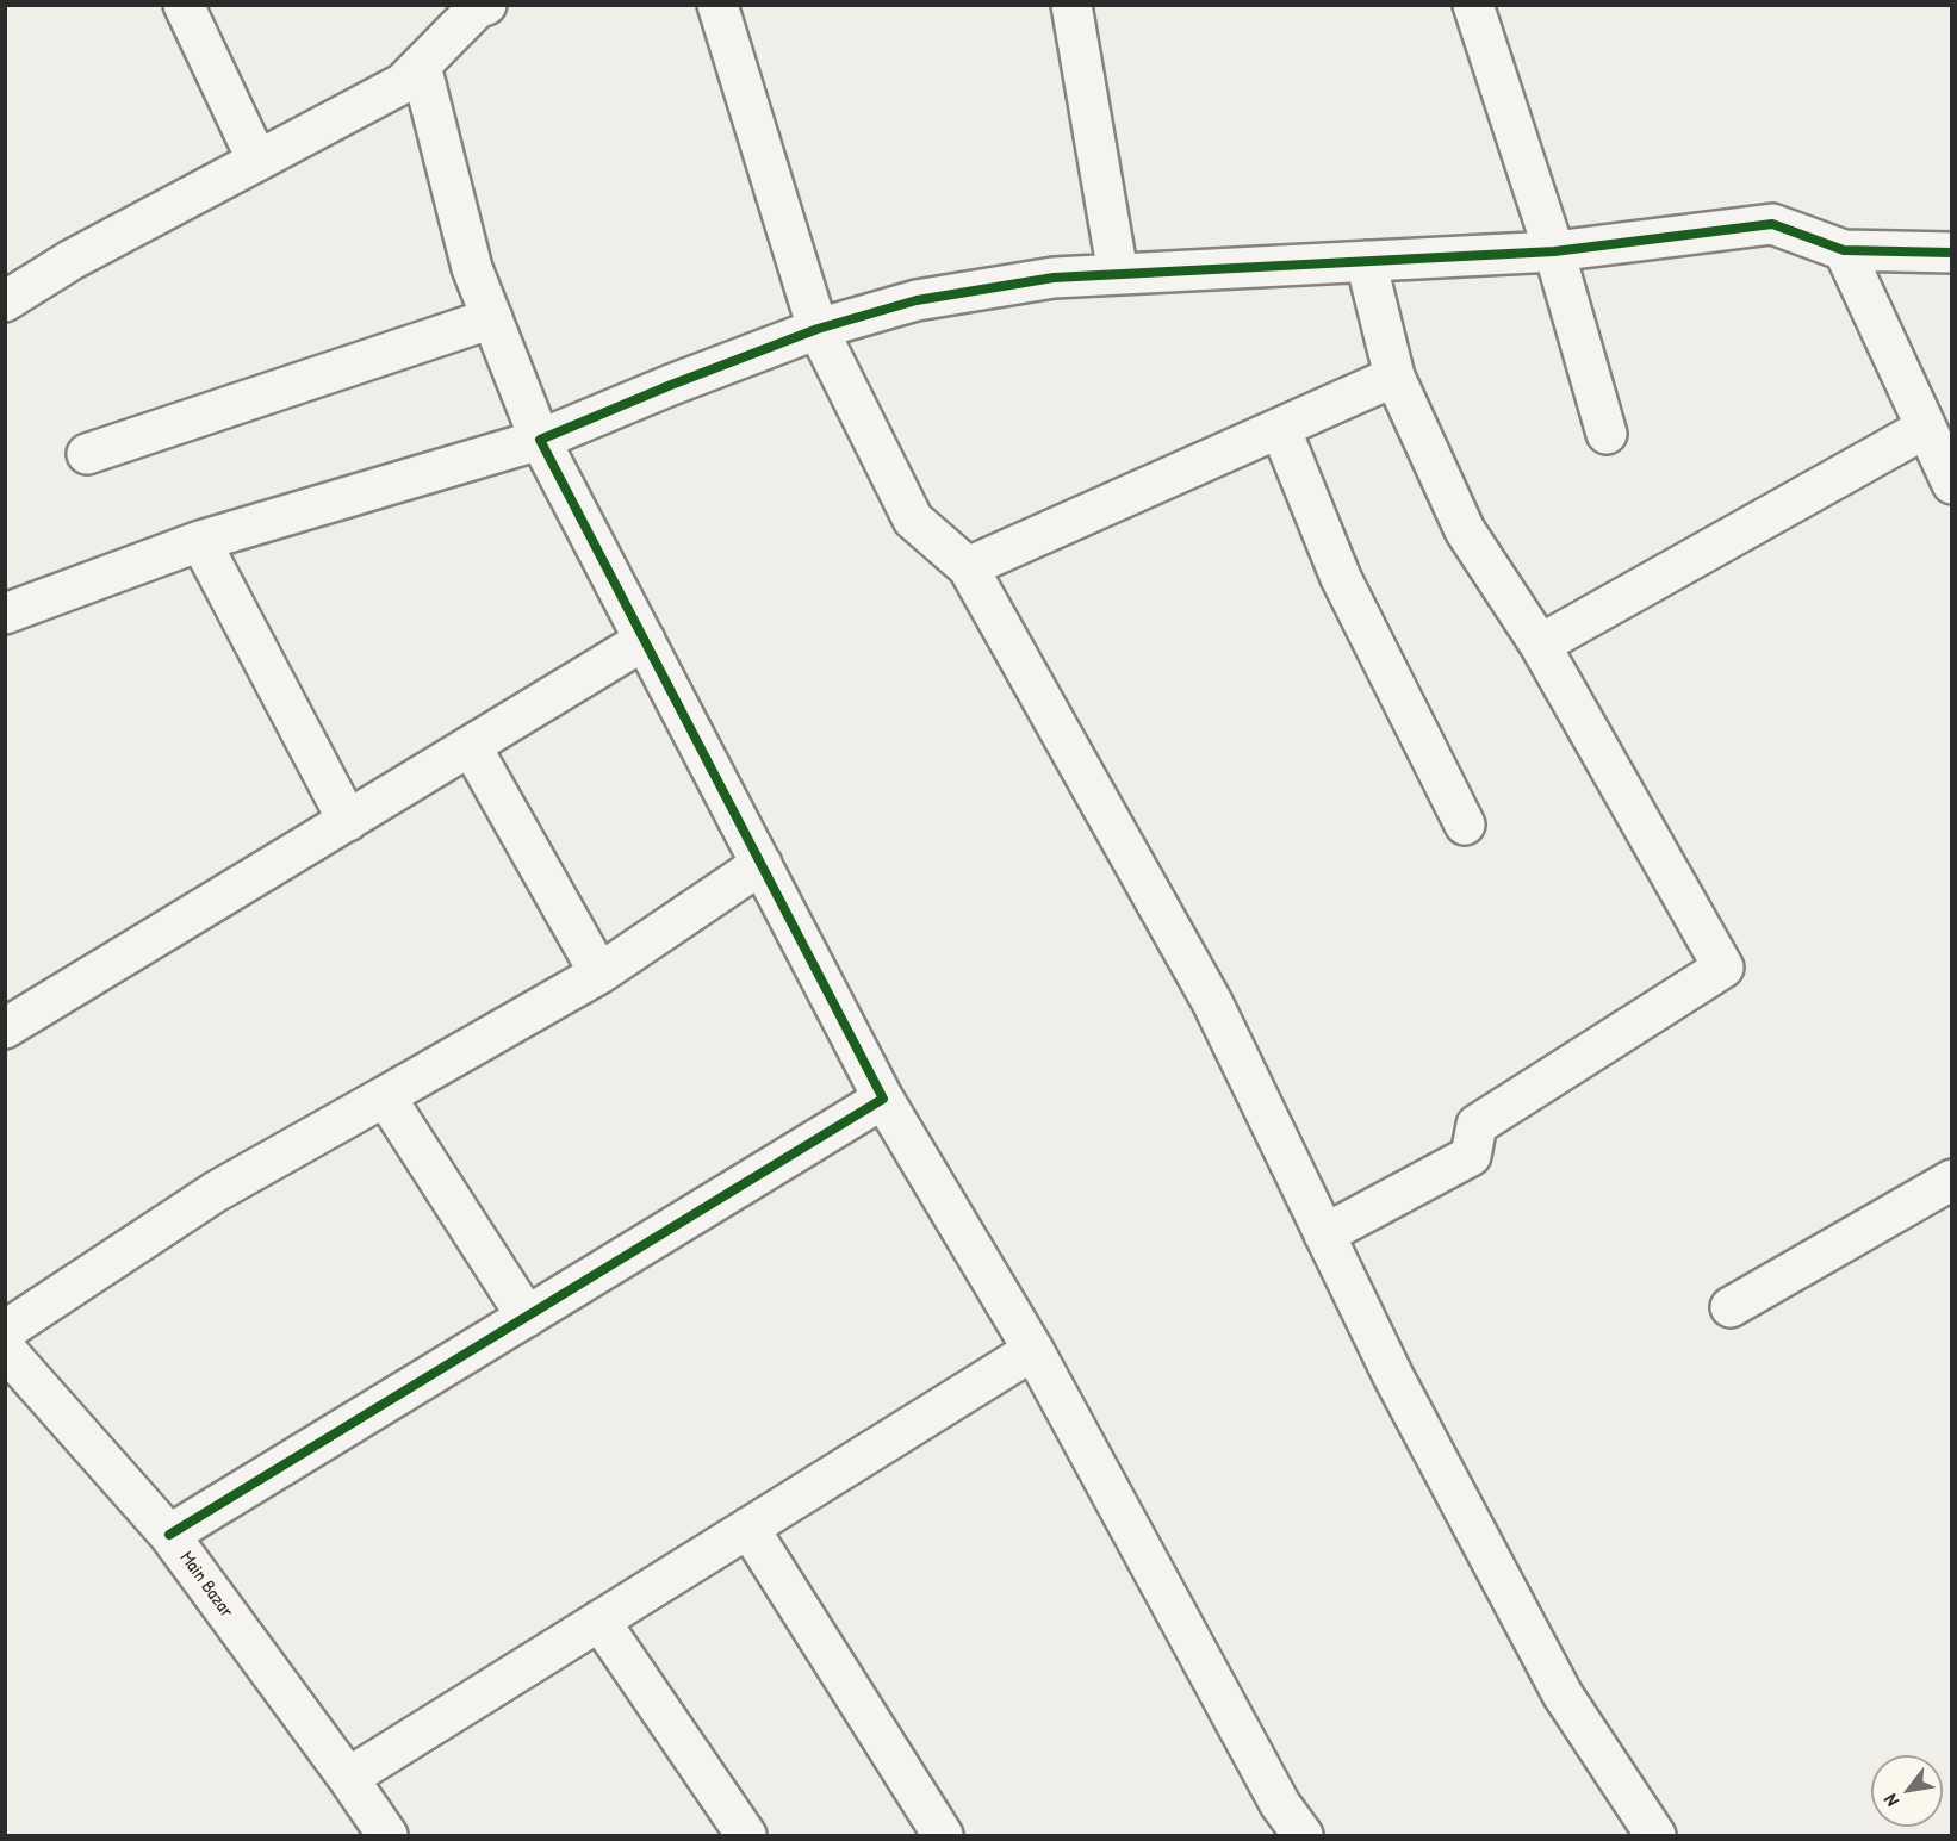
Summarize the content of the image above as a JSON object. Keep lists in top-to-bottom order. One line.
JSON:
{"streets":{"street":["Main Bazar"]},"north":"bottom left"}
